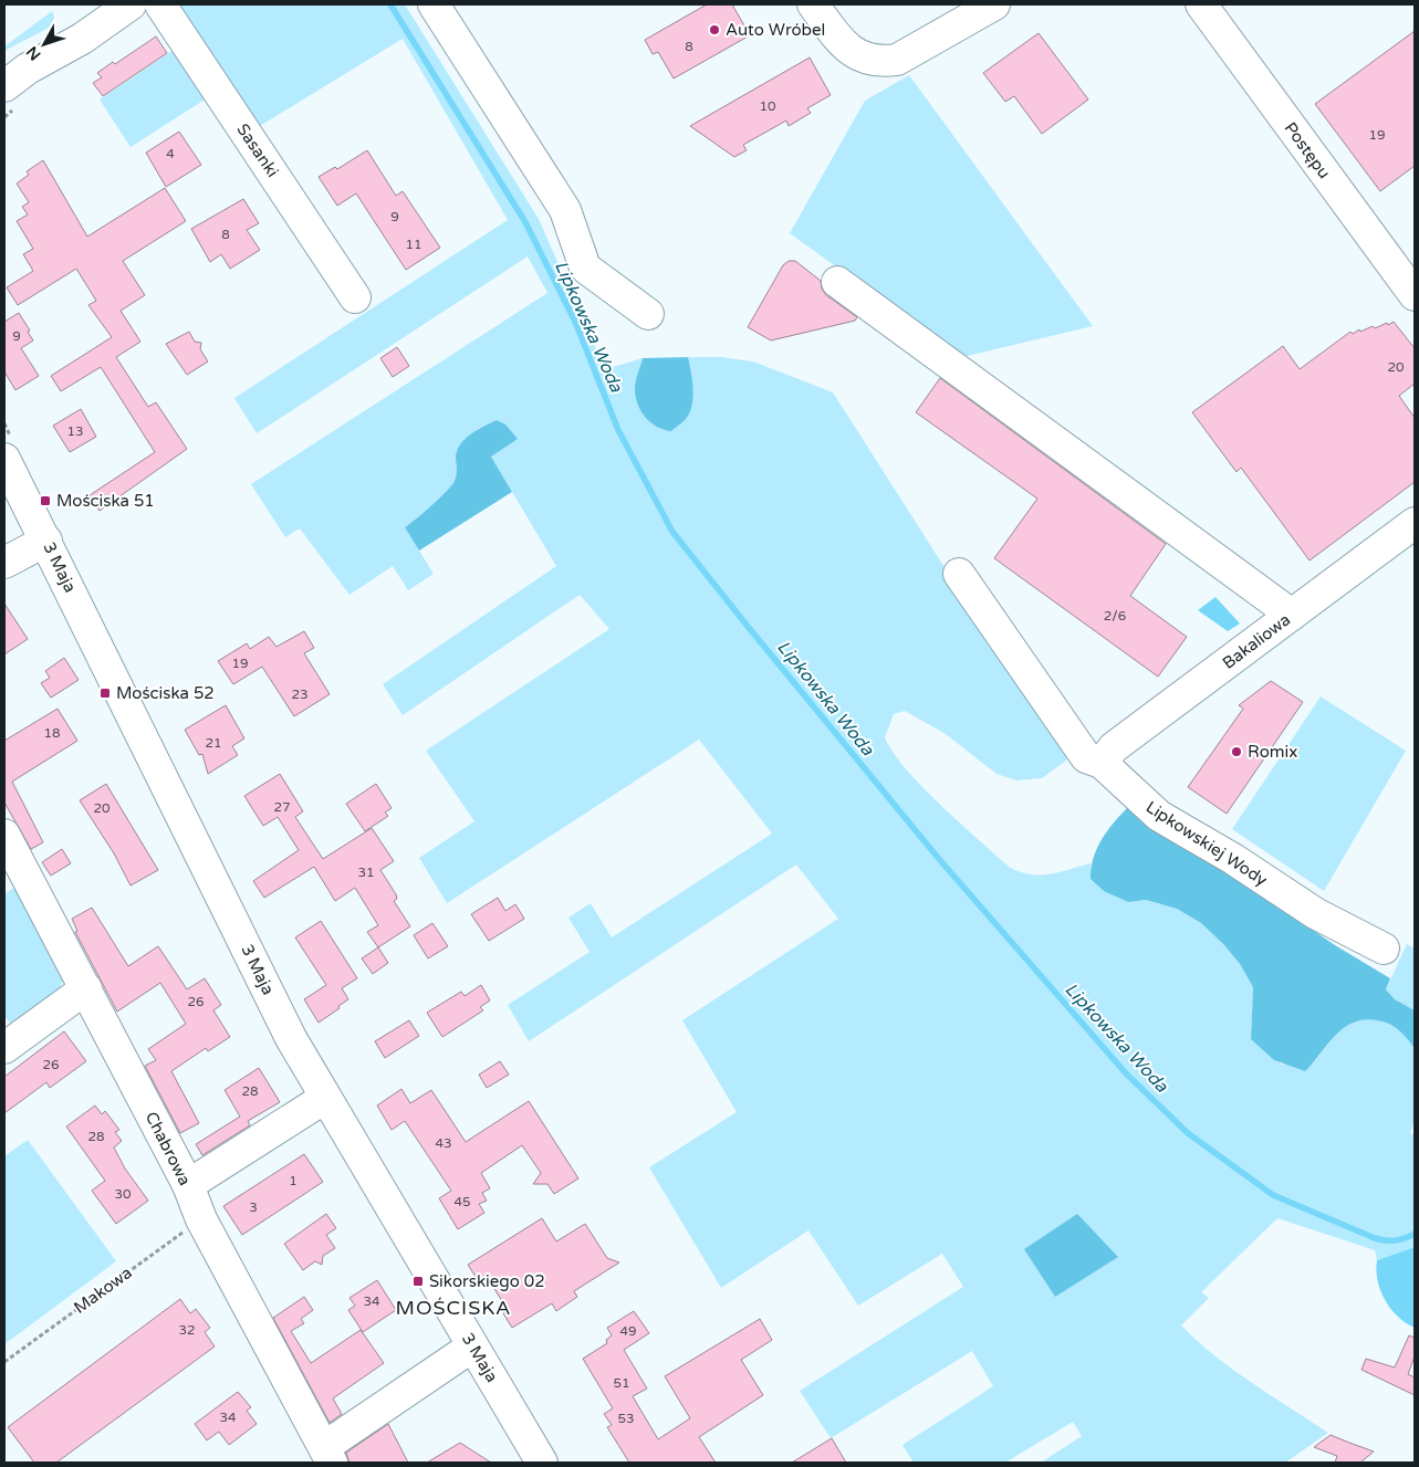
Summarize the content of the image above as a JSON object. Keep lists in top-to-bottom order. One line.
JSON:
{"streets":{"street":["Sasanki","Postępu","3 Maja","Bakaliowa","Lipkowskiej Wody","Chabrowa"],"path":["Makowa"]},"crossings":[["Bakaliowa","Lipkowskiej Wody"],["Chabrowa","Makowa"]],"districts":["MOŚCISKA"],"water":["Lipkowska Woda"],"places":{"other":["Auto Wróbel","Romix"],"transit":["Mościska 51","Mościska 52","Sikorskiego 02"]},"house_numbers":["8","10","19","4","9","8","11","9","20","13","2/6","19","23","18","21","27","20","31","26","26","28","28","43","1","30","45","3","34","32","49","51","34","53"],"north":"bottom left"}
